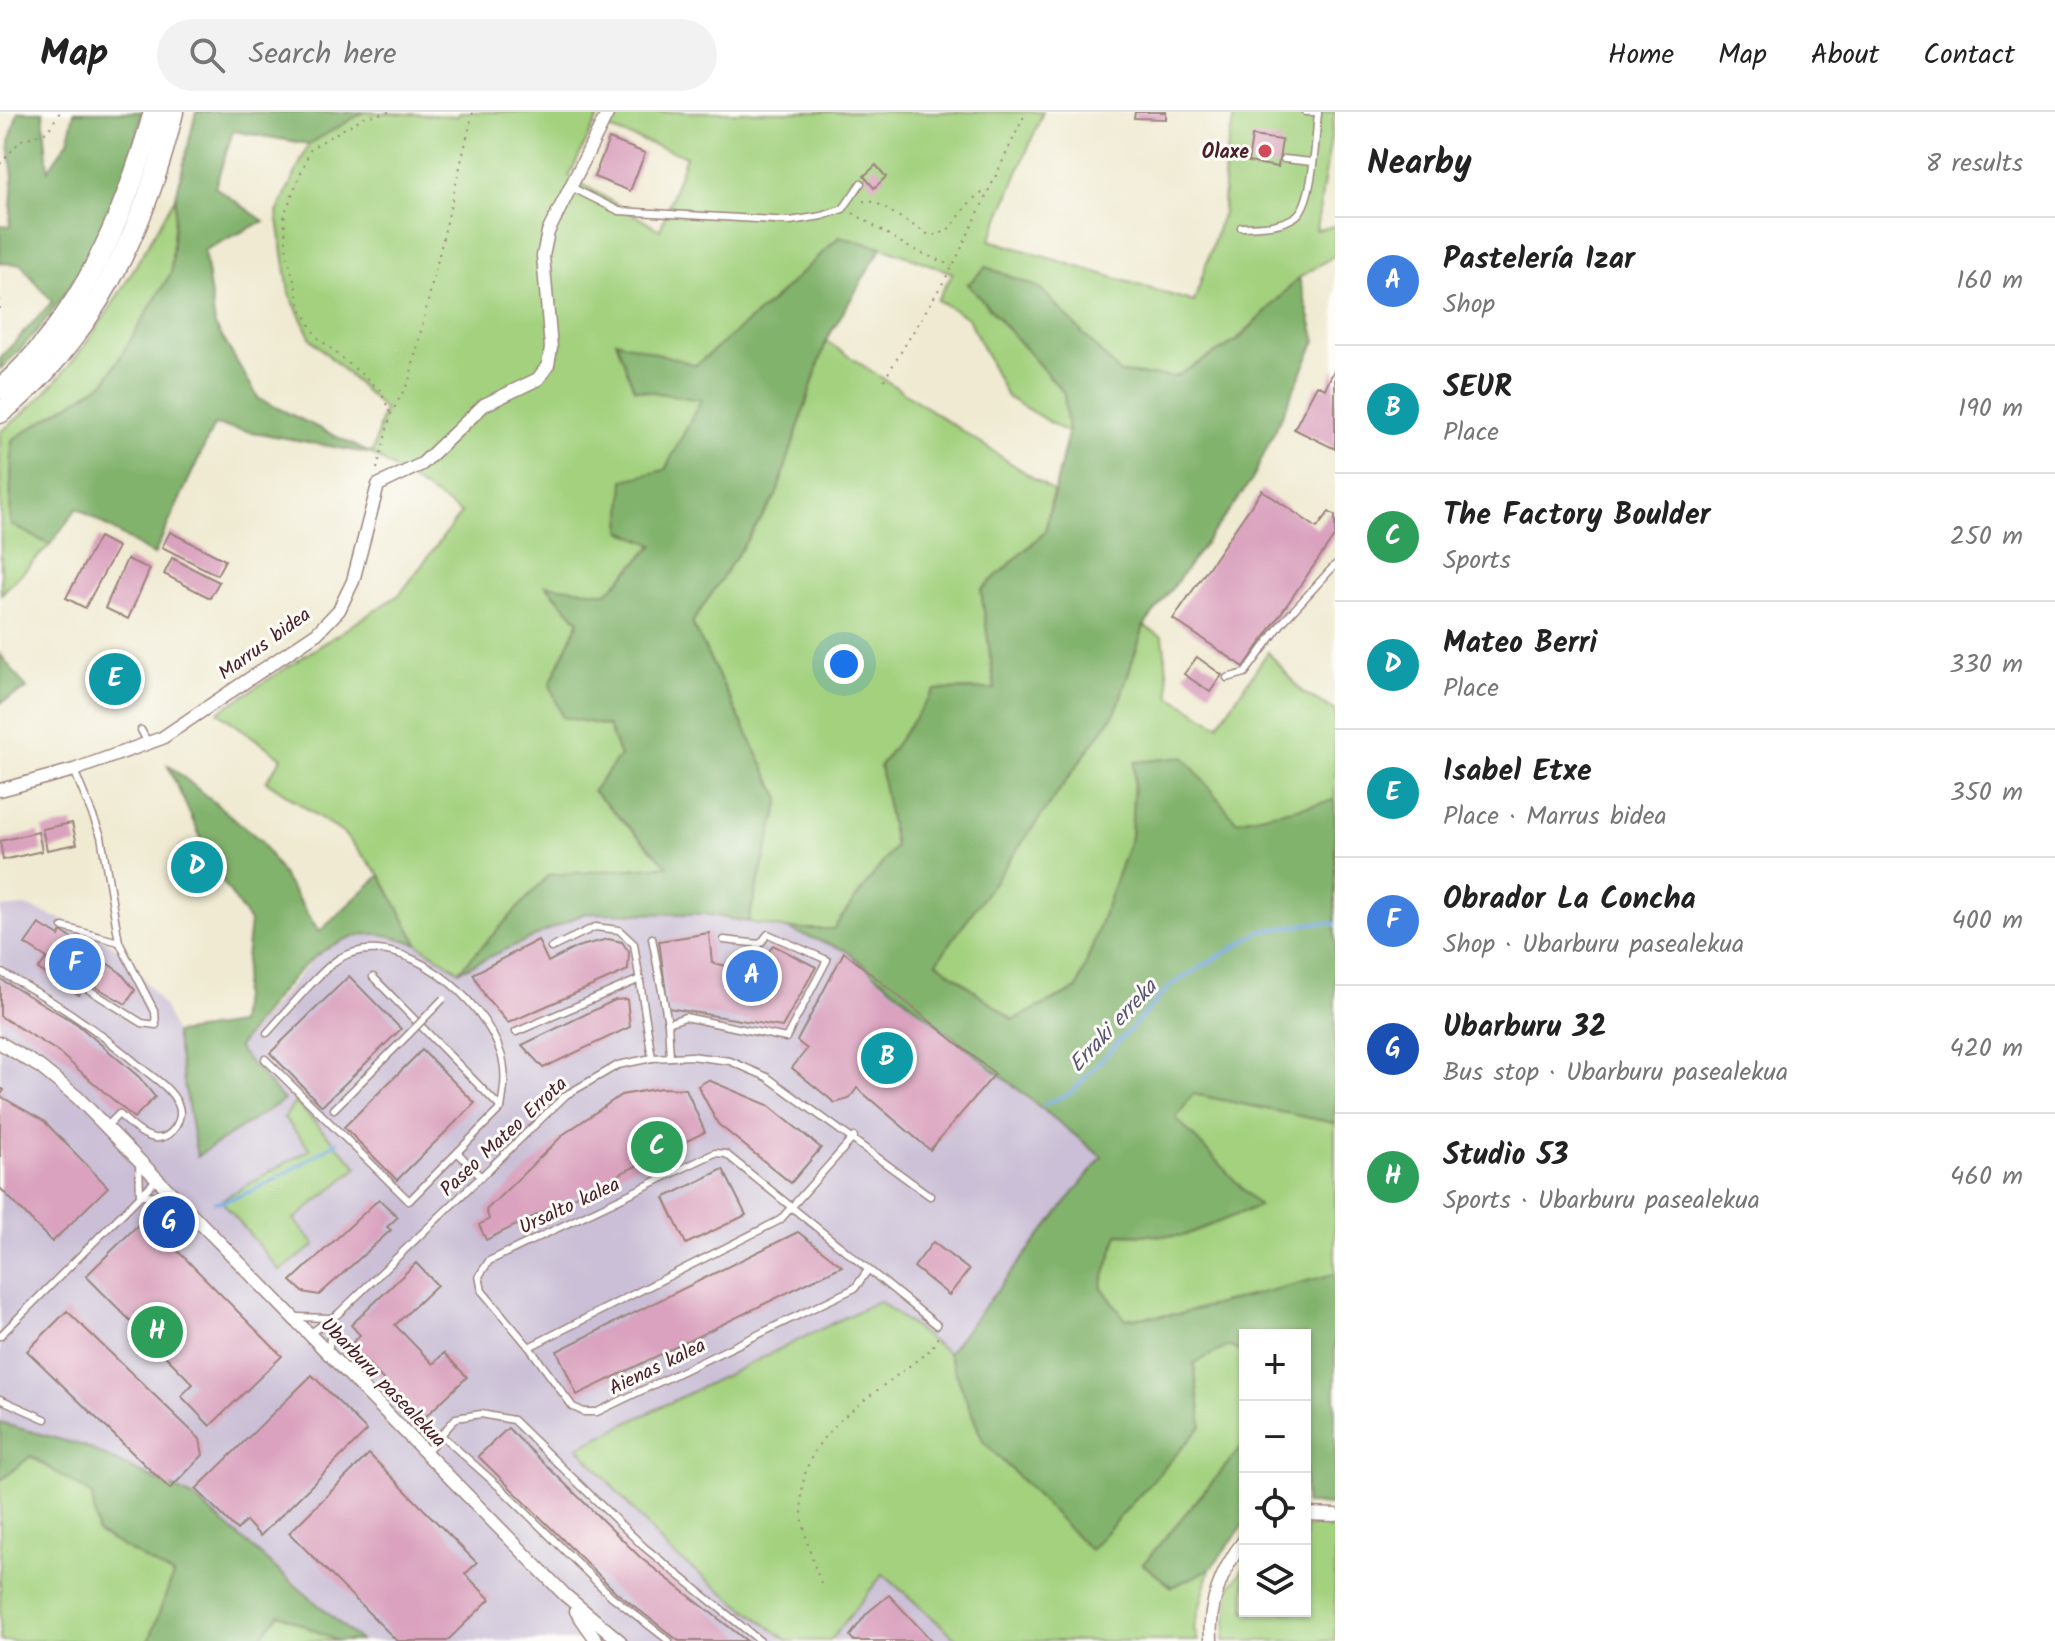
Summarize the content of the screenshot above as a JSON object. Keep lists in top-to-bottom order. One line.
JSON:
{"streets":{"street":["Marrus bidea","Ubarburu pasealekua"],"lane":["Paseo Mateo Errota","Ursalto kalea","Aienas kalea"]},"crossings":[["Paseo Mateo Errota","Ubarburu pasealekua"],["Ursalto kalea","Aienas kalea"]],"water":["Erraki erreka"],"places":["Olaxe"],"page":{"header":"Map","search":"Search here","nav":["Home","Map","About","Contact"],"heading":["Nearby","8 results"],"list":[{"mark":"A","name":"Pastelería Izar","note":"Shop","value":"160 m"},{"mark":"B","name":"SEUR","note":"Place","value":"190 m"},{"mark":"C","name":"The Factory Boulder","note":"Sports","value":"250 m"},{"mark":"D","name":"Mateo Berri","note":"Place","value":"330 m"},{"mark":"E","name":"Isabel Etxe","note":"Place · Marrus bidea","value":"350 m"},{"mark":"F","name":"Obrador La Concha","note":"Shop · Ubarburu pasealekua","value":"400 m"},{"mark":"G","name":"Ubarburu 32","note":"Bus stop · Ubarburu pasealekua","value":"420 m"},{"mark":"H","name":"Studio 53","note":"Sports · Ubarburu pasealekua","value":"460 m"}],"pins":["E","D","F","A","B","C","G","H"],"map_buttons":["+","−"]}}
